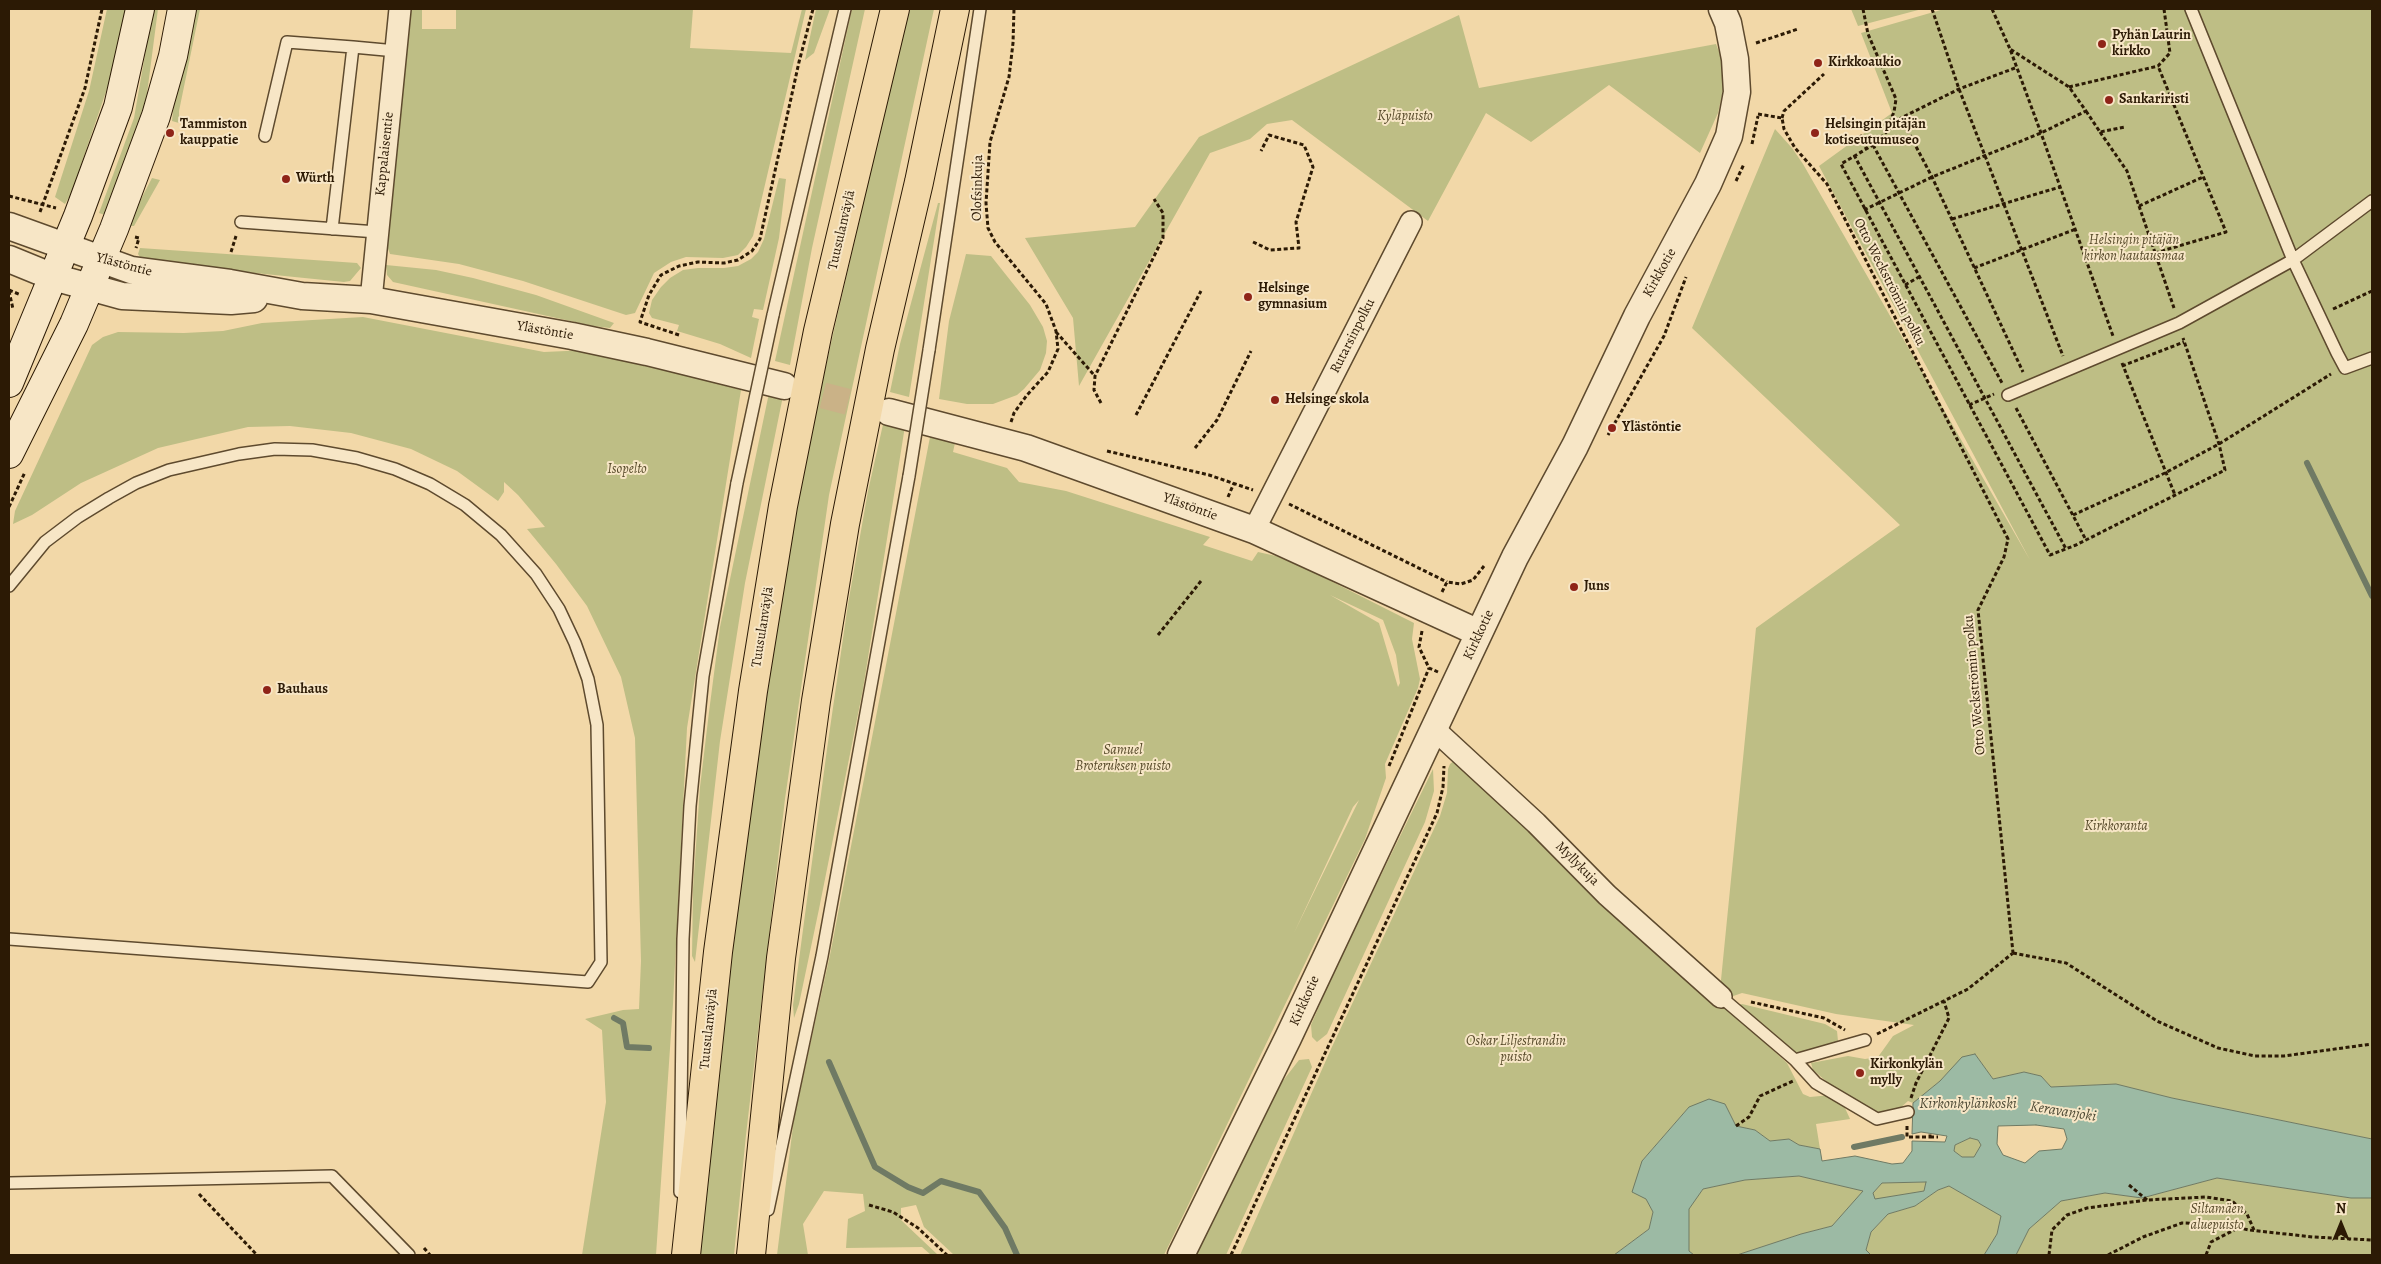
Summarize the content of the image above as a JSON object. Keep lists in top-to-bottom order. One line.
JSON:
{"streets":{"highway":["Tuusulanväylä"],"street":["Kappalaisentie","Ylästöntie","Kirkkotie","Rutarsinpolku","Myllykuja"],"path":["Olofsinkuja","Otto Weckströmin polku"]},"crossings":[["Kappalaisentie","Ylästöntie"],["Ylästöntie","Kirkkotie"],["Ylästöntie","Rutarsinpolku"],["Kirkkotie","Myllykuja"]],"water":["Kirkonkylänkoski","Keravanjoki"],"parks":["Kyläpuisto","Helsingin pitäjän kirkon hautausmaa","Isopelto","Samuel Broteruksen puisto","Kirkkoranta","Oskar Liljestrandin puisto","Siltamäen aluepuisto"],"places":["Pyhän Laurin kirkko","Kirkkoaukio","Sankariristi","Tammiston kauppatie","Helsingin pitäjän kotiseutumuseo","Würth","Helsinge gymnasium","Helsinge skola","Ylästöntie","Juns","Bauhaus","Kirkonkylän mylly"],"north":"top"}
